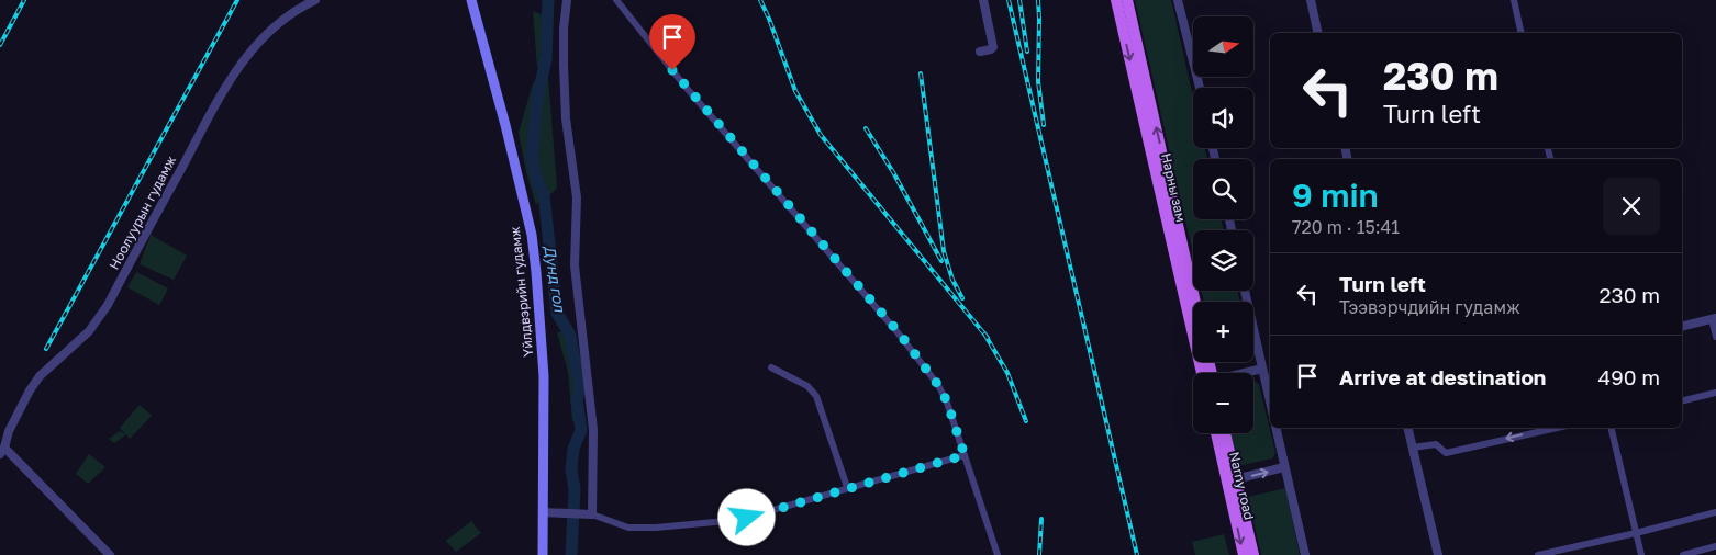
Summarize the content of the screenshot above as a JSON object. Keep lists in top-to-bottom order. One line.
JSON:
{"streets":{"main road":["Нарны зам","Yйлдвэрийн гудамж","Narny road"],"street":["Ноолуурын гудамж"]},"water":["Дунд гол"],"north":"right","page":{"map_buttons":["+","−"],"turn":["230 m","Turn left"],"heading":["9 min","720 m · 15:41"],"list":[{"name":"Turn left","note":"Тээвэрчдийн гудамж","value":"230 m"},{"name":"Arrive at destination","value":"490 m"}]}}
